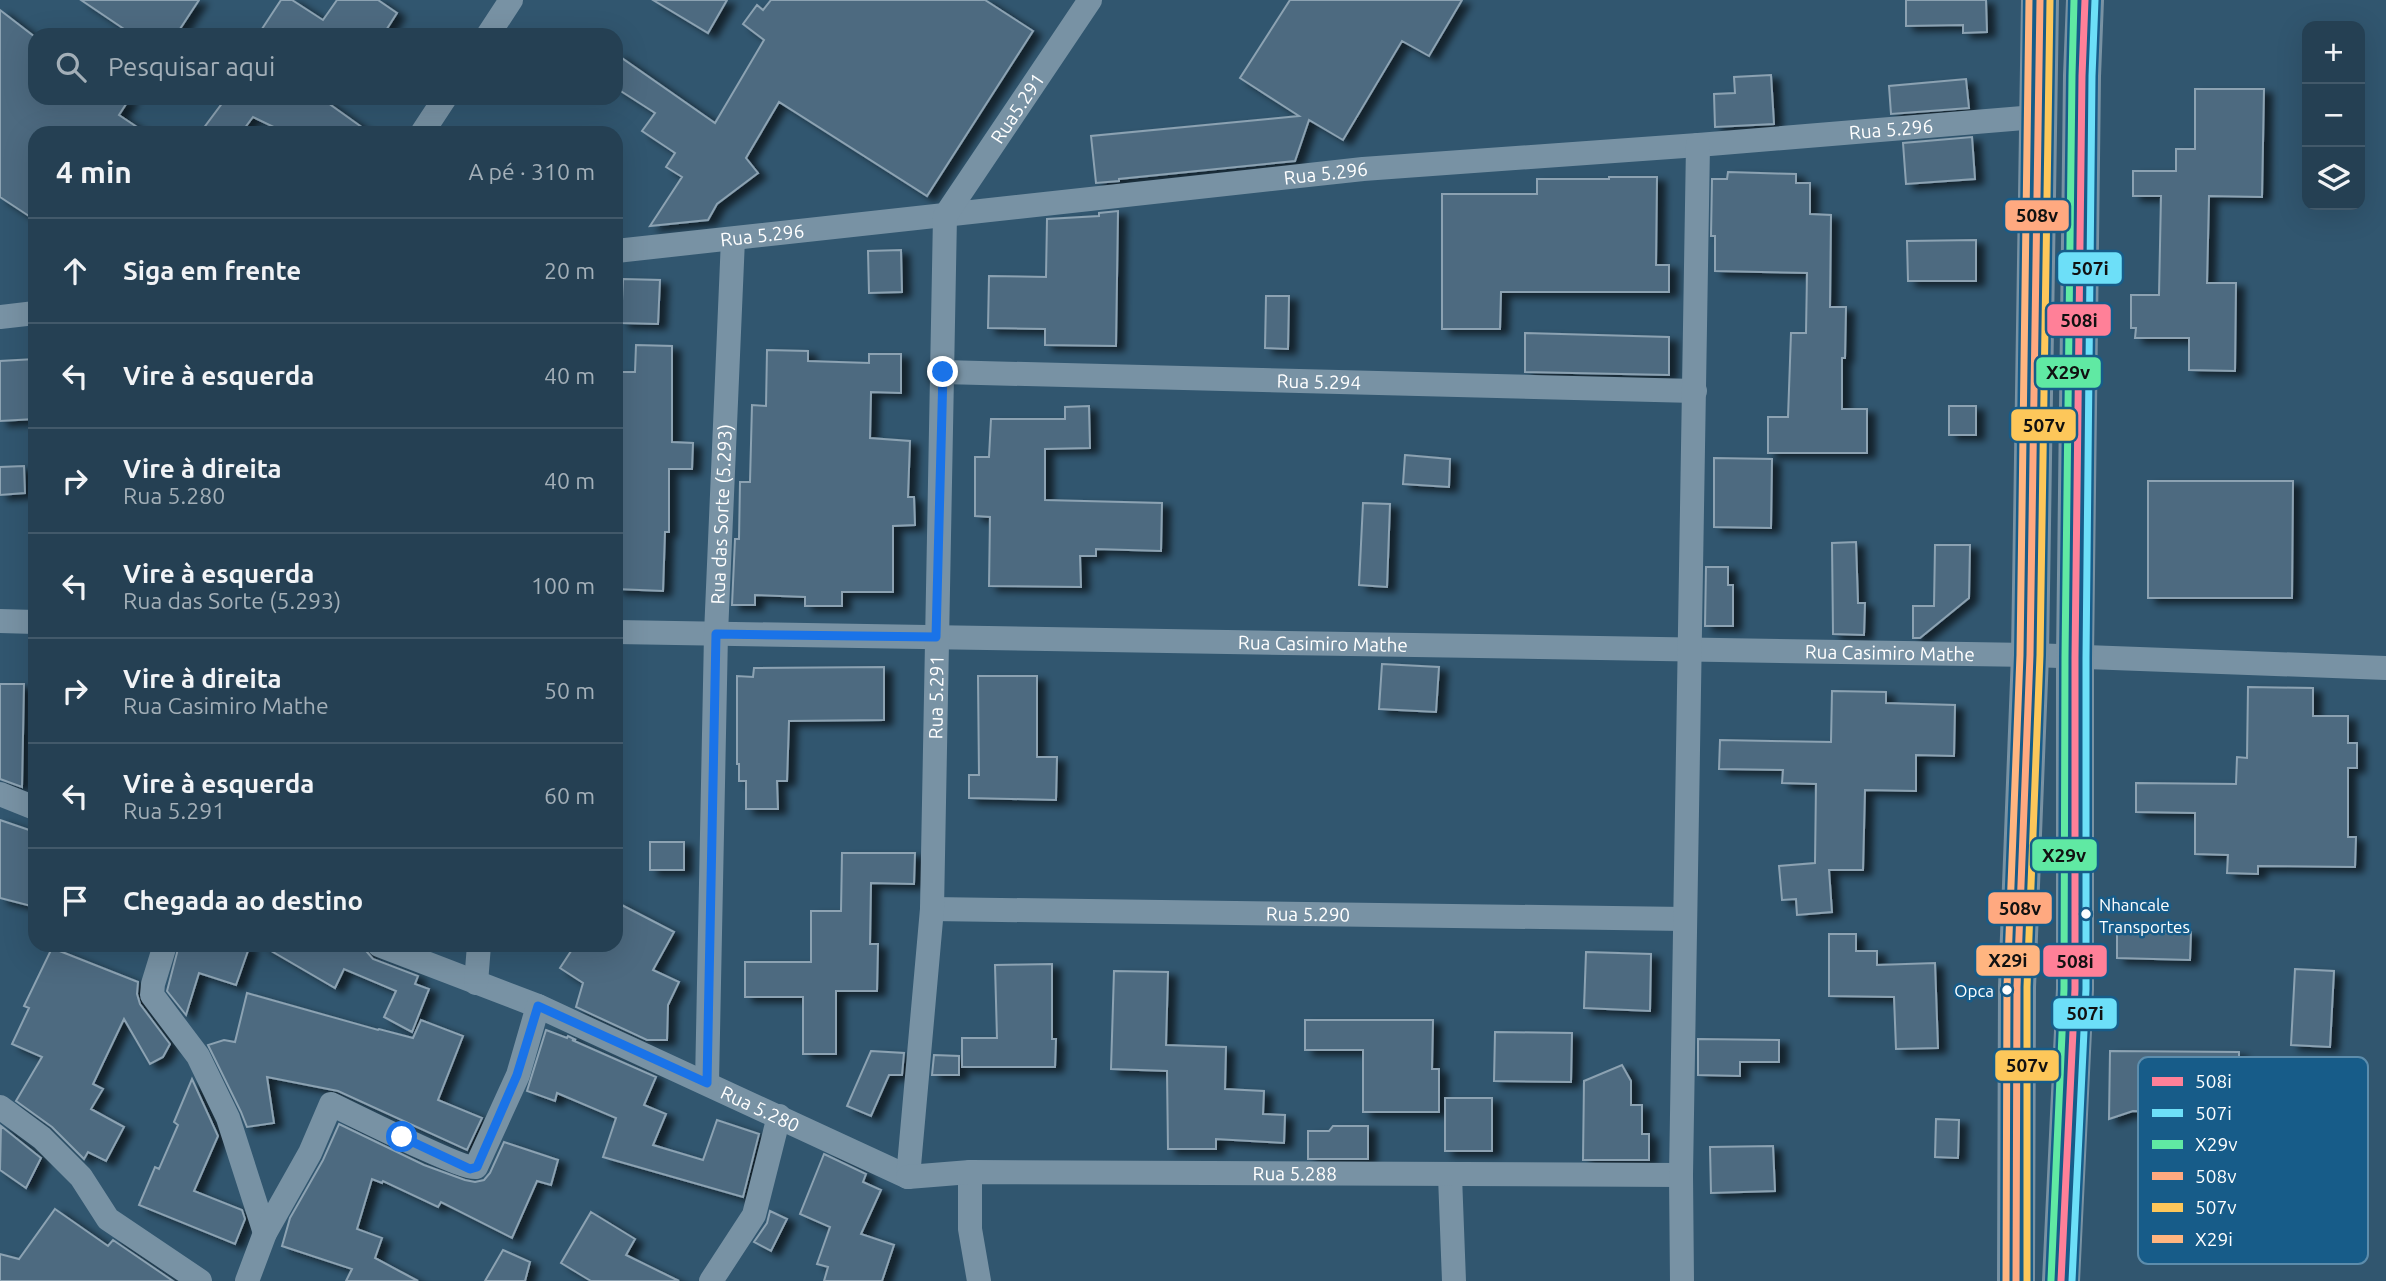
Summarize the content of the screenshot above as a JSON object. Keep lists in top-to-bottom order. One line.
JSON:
{"streets":{"street":["Rua5.291","Rua 5.296","Rua 5.294","Rua das Sorte (5.293)","Rua Casimiro Mathe","Rua 5.291","Rua 5.290","Rua 5.280","Rua 5.288"]},"crossings":[["Rua5.291","Rua 5.296"],["Rua5.291","Rua 5.291"],["Rua 5.296","Rua das Sorte (5.293)"],["Rua 5.296","Rua 5.291"],["Rua 5.294","Rua 5.291"],["Rua das Sorte (5.293)","Rua Casimiro Mathe"],["Rua das Sorte (5.293)","Rua 5.280"],["Rua Casimiro Mathe","Rua 5.291"],["Rua 5.291","Rua 5.290"],["Rua 5.291","Rua 5.280"],["Rua 5.291","Rua 5.288"],["Rua 5.280","Rua 5.288"]],"places":["Nhancale Transportes","Opca"],"lines":["transit line 508i","transit line 507i","transit line X29v","transit line 508v","transit line 507v","transit line X29i"],"legend":["508i","507i","X29v","508v","507v","X29i"],"page":{"map_buttons":["+","−"],"search":"Pesquisar aqui","heading":["4 min","A pé · 310 m"],"list":[["Siga em frente","20 m"],["Vire à esquerda","40 m"],["Vire à direita","Rua 5.280","40 m"],["Vire à esquerda","Rua das Sorte (5.293)","100 m"],["Vire à direita","Rua Casimiro Mathe","50 m"],["Vire à esquerda","Rua 5.291","60 m"],"Chegada ao destino"]}}
